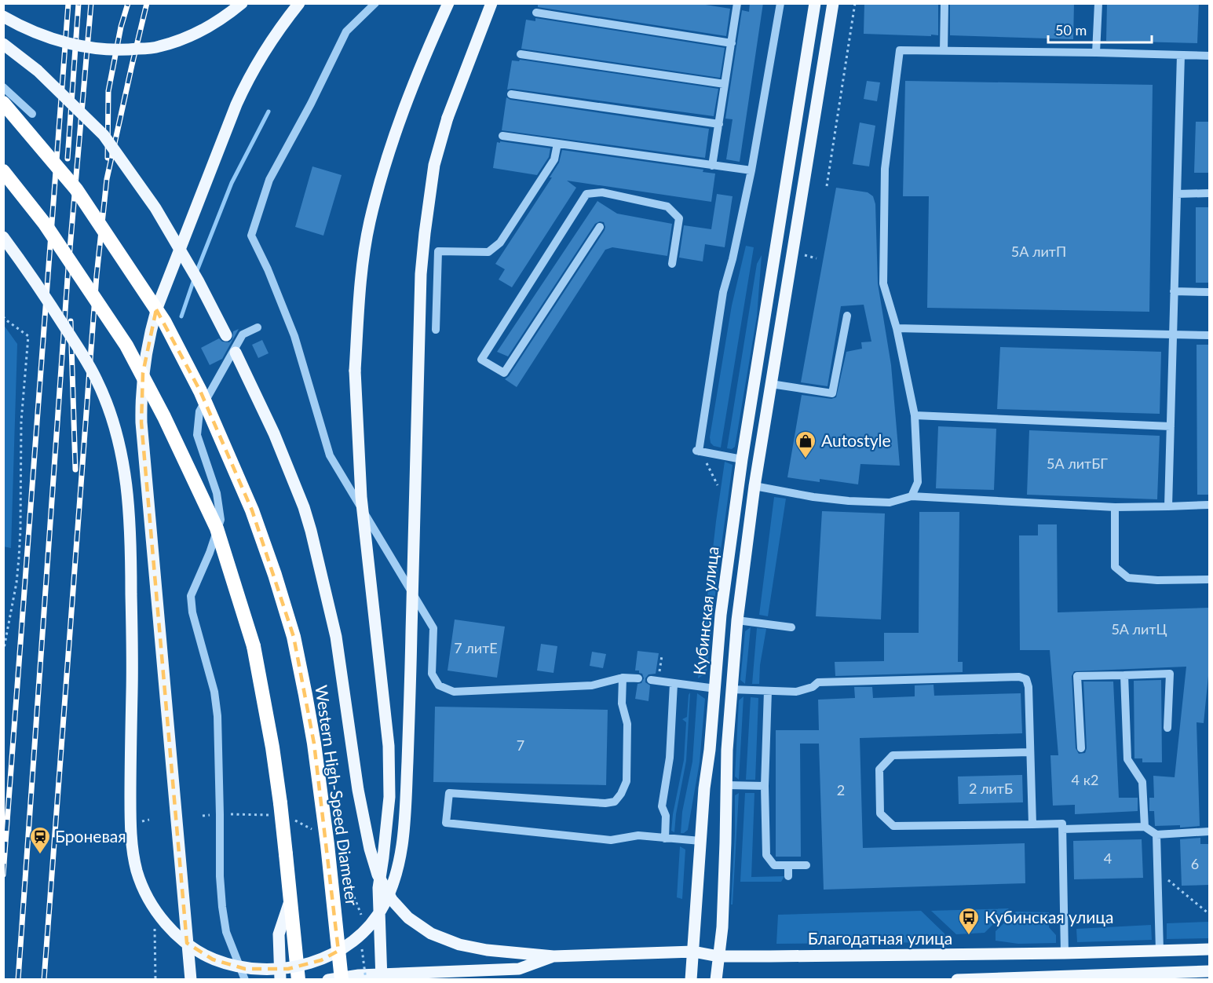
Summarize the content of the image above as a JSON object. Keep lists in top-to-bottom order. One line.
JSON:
{"streets":{"highway":["Western High-Speed Diameter"],"main road":["Кубинская улица","Благодатная улица"]},"crossings":[["Кубинская улица","Благодатная улица"]],"places":{"shop":["Autostyle"],"station":["Броневая"],"bus stop":["Кубинская улица"]},"house_numbers":["5А литП","5А литБГ","5А литЦ","7 литЕ","7","4 к2","2 литБ","2","4","6"],"scale_bar":"50 m"}
